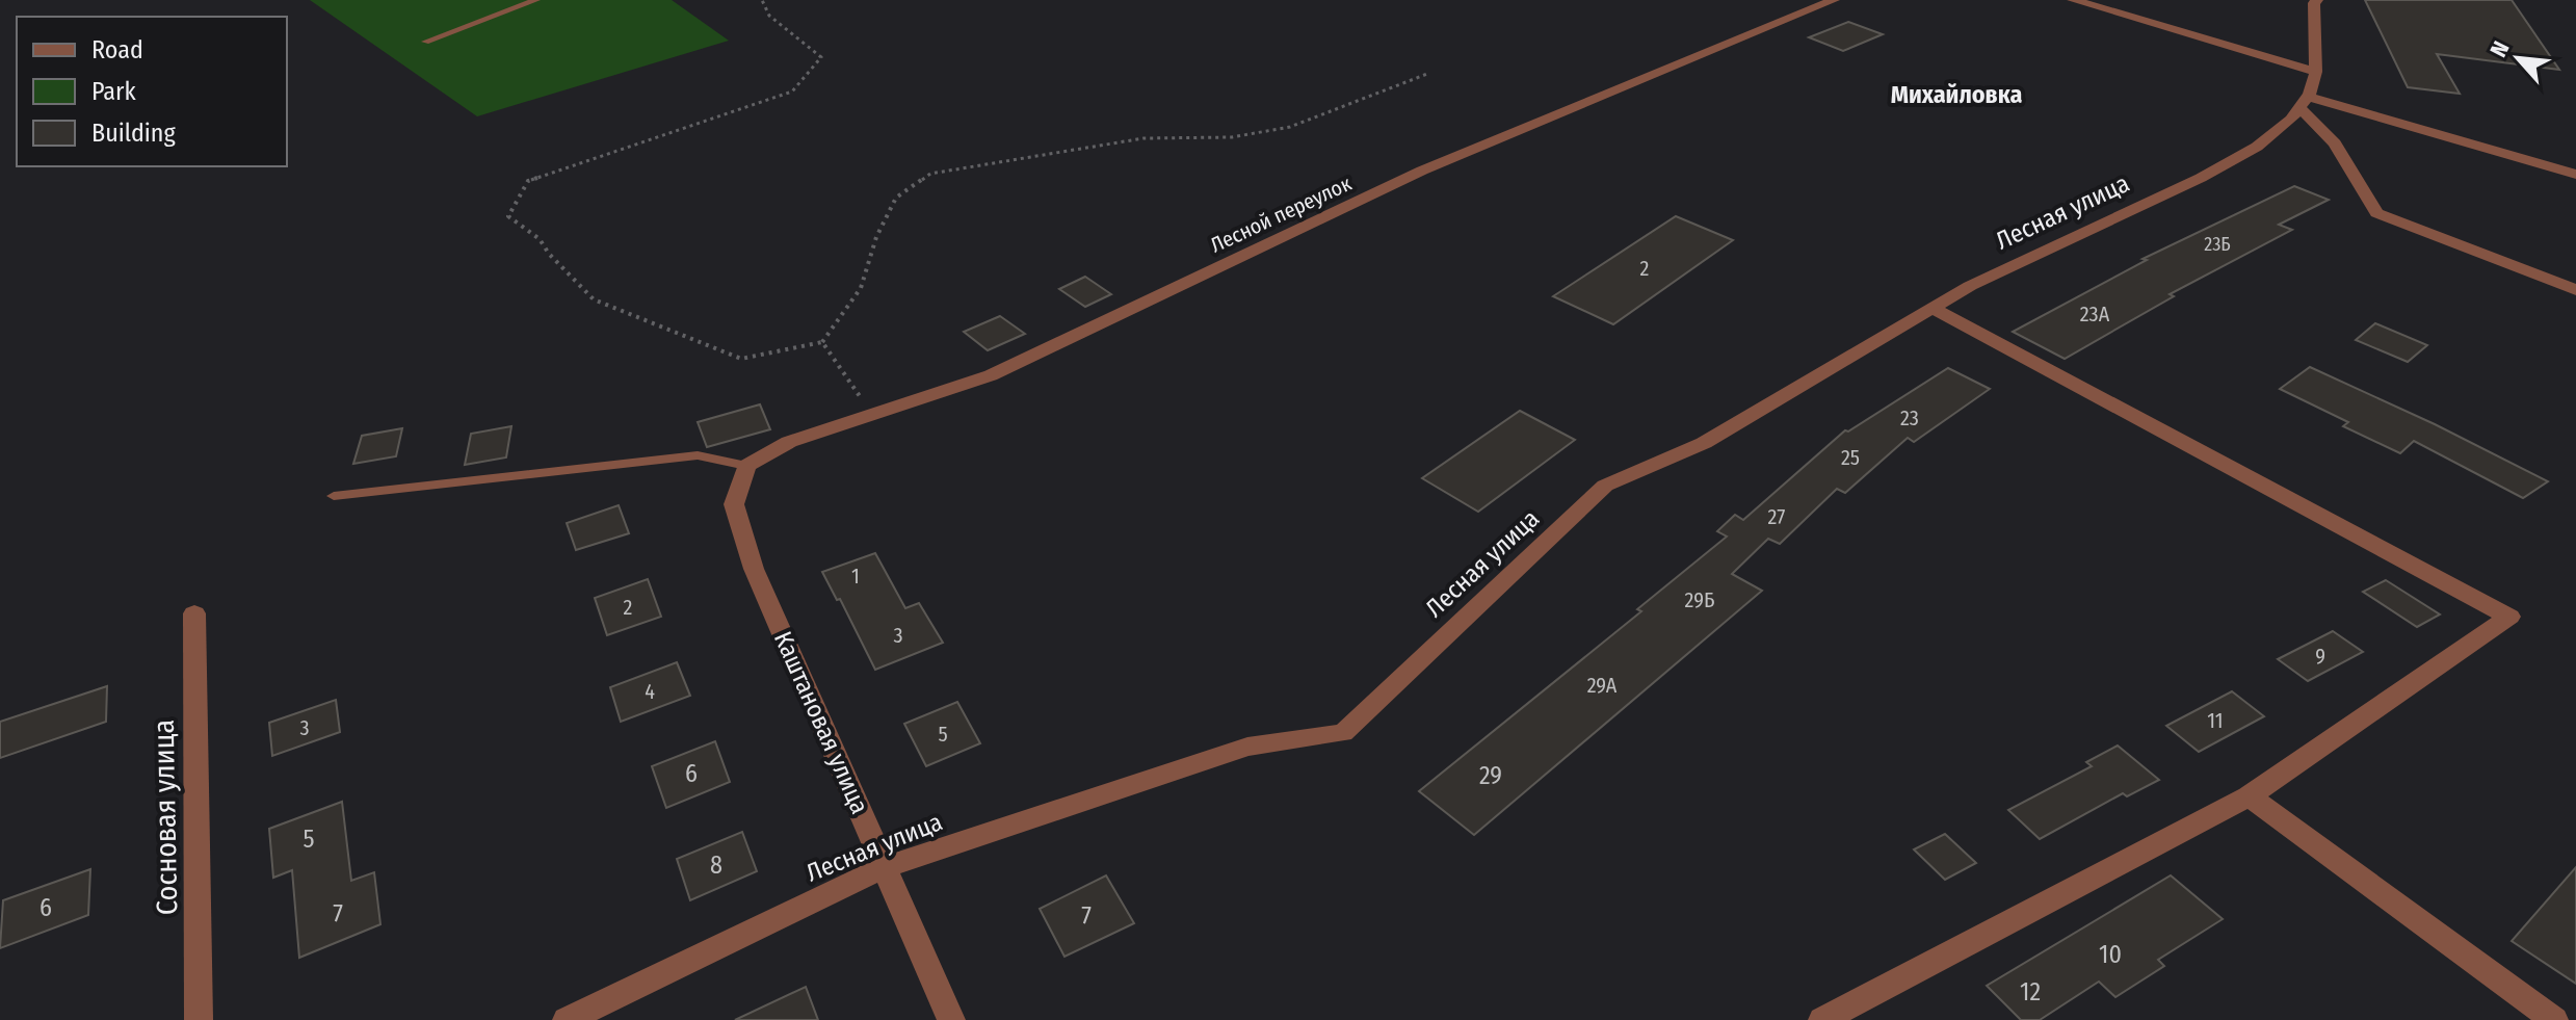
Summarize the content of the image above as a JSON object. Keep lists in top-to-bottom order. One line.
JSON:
{"streets":{"street":["Лесная улица","Лесной переулок","Каштановая улица","Сосновая улица"]},"crossings":[["Лесная улица","Каштановая улица"],["Лесной переулок","Каштановая улица"]],"districts":["Михайловка"],"house_numbers":["23Б","2","23А","23","25","27","1","29Б","2","3","9","29А","4","11","3","5","6","29","5","8","6","7","7","10","12"],"legend":["Road","Park","Building"],"north":"top left"}
